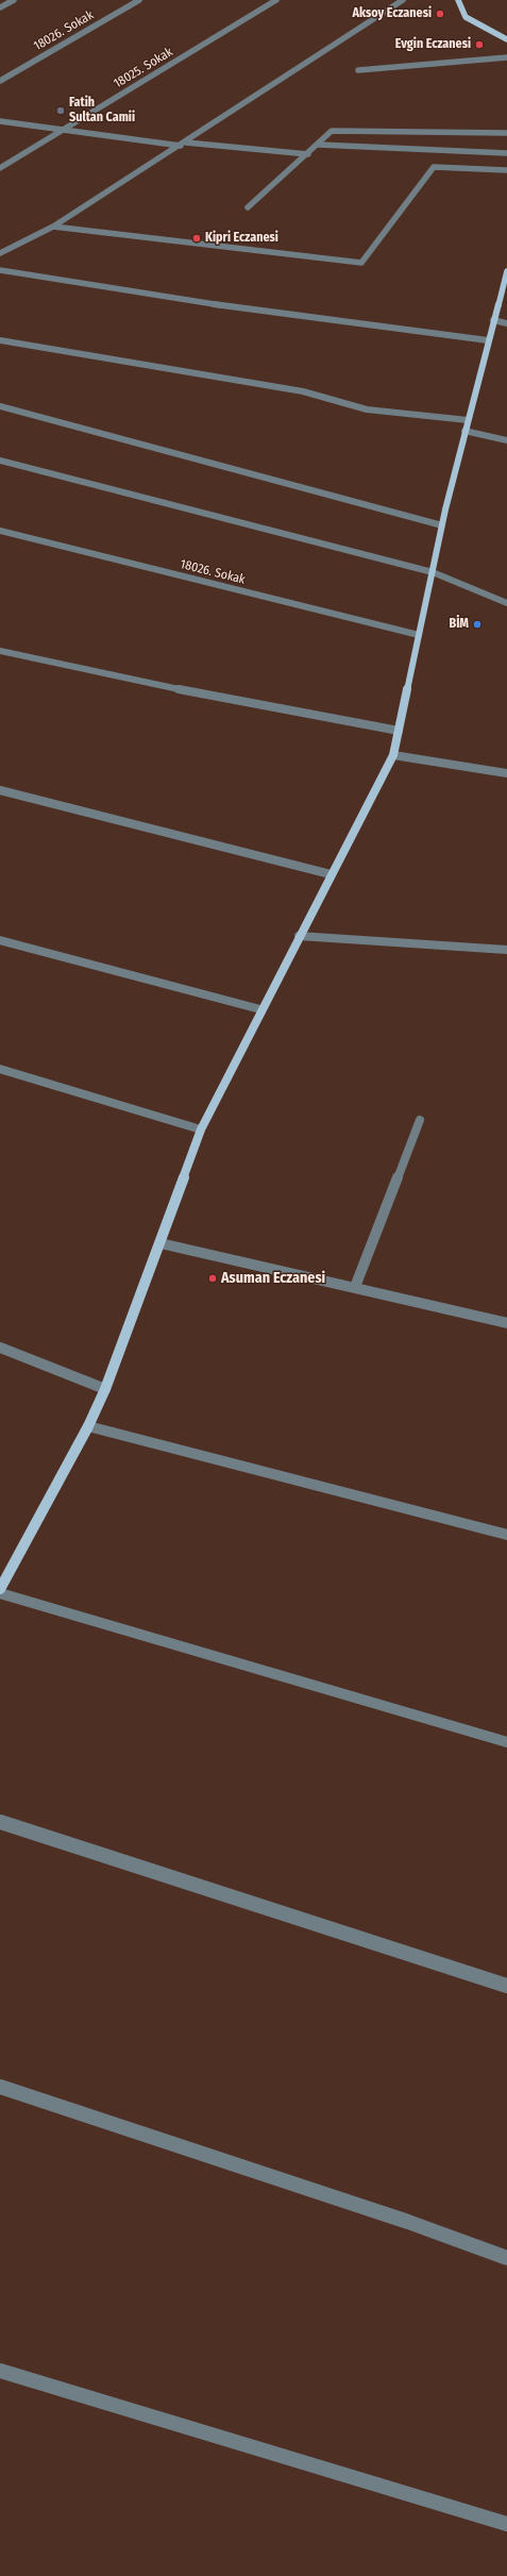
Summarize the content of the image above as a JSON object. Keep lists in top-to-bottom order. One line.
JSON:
{"streets":{"street":["18026. Sokak","18025. Sokak"]},"places":["Aksoy Eczanesi","Evgin Eczanesi","Fatih Sultan Camii","Kipri Eczanesi","BİM","Asuman Eczanesi"]}
